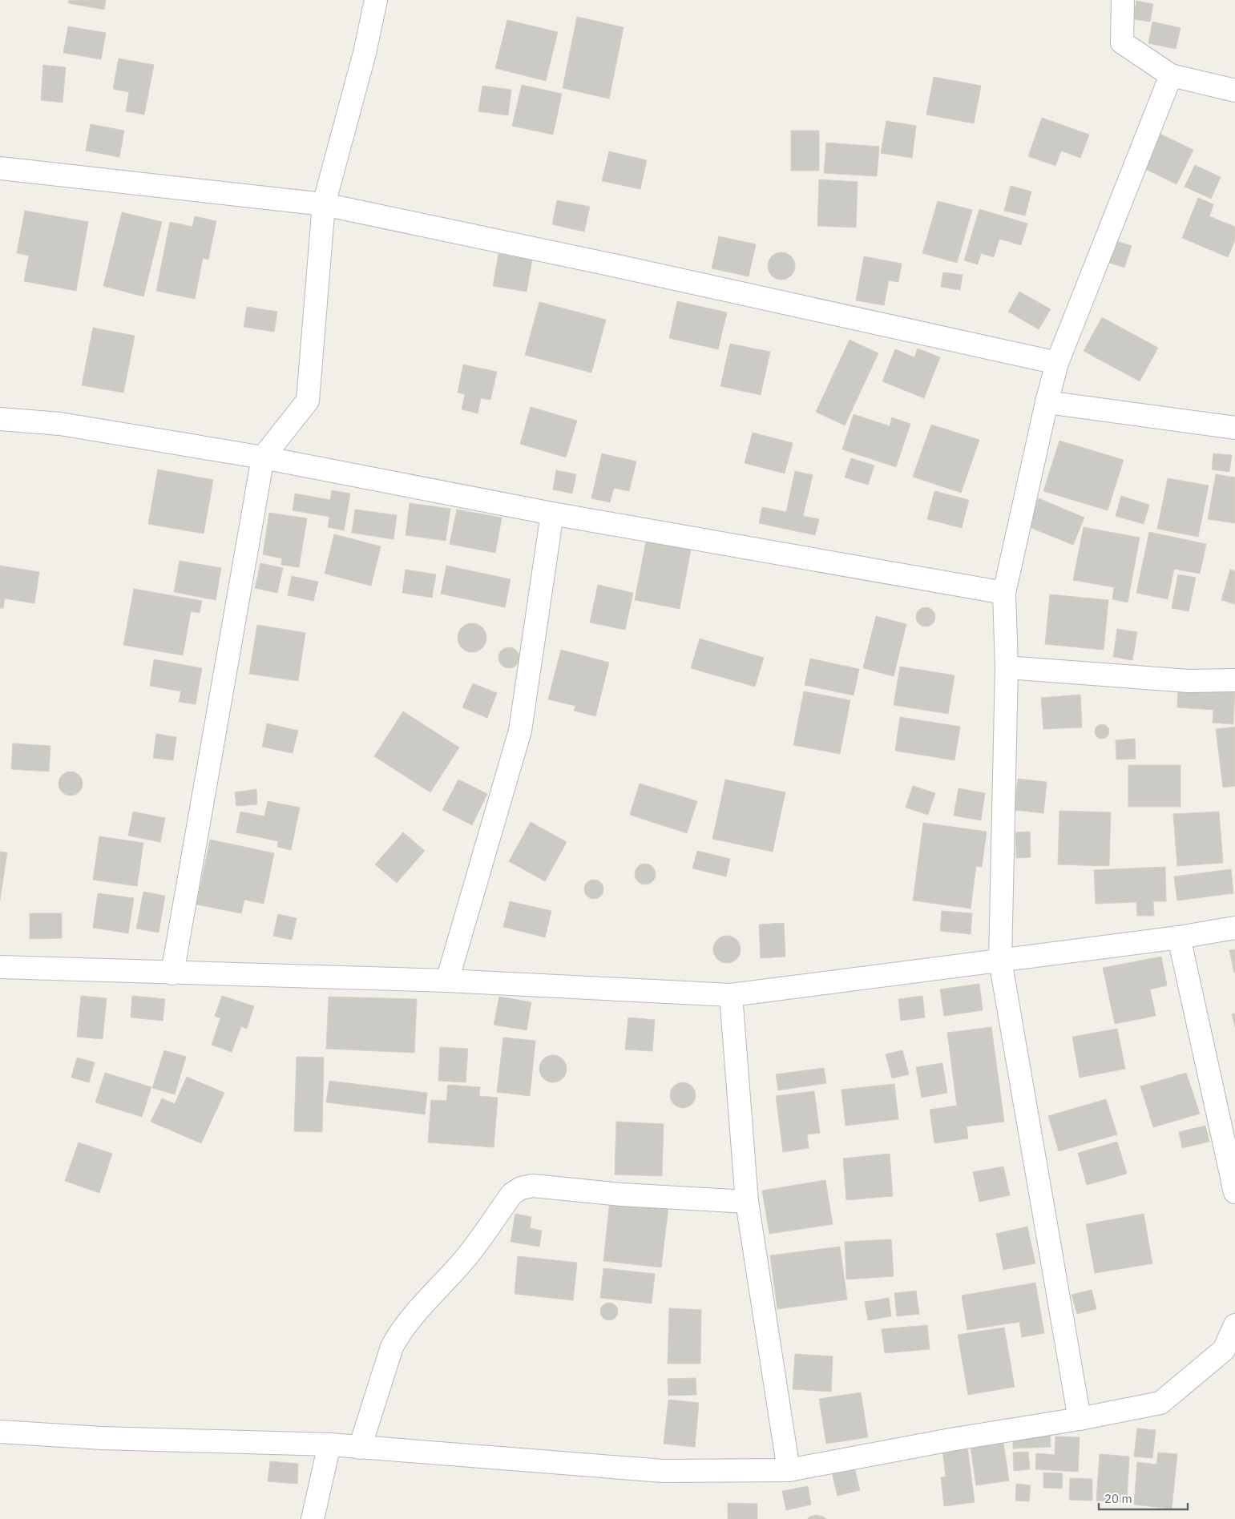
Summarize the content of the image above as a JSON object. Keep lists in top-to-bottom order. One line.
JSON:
{"scale_bar":"20 m"}
